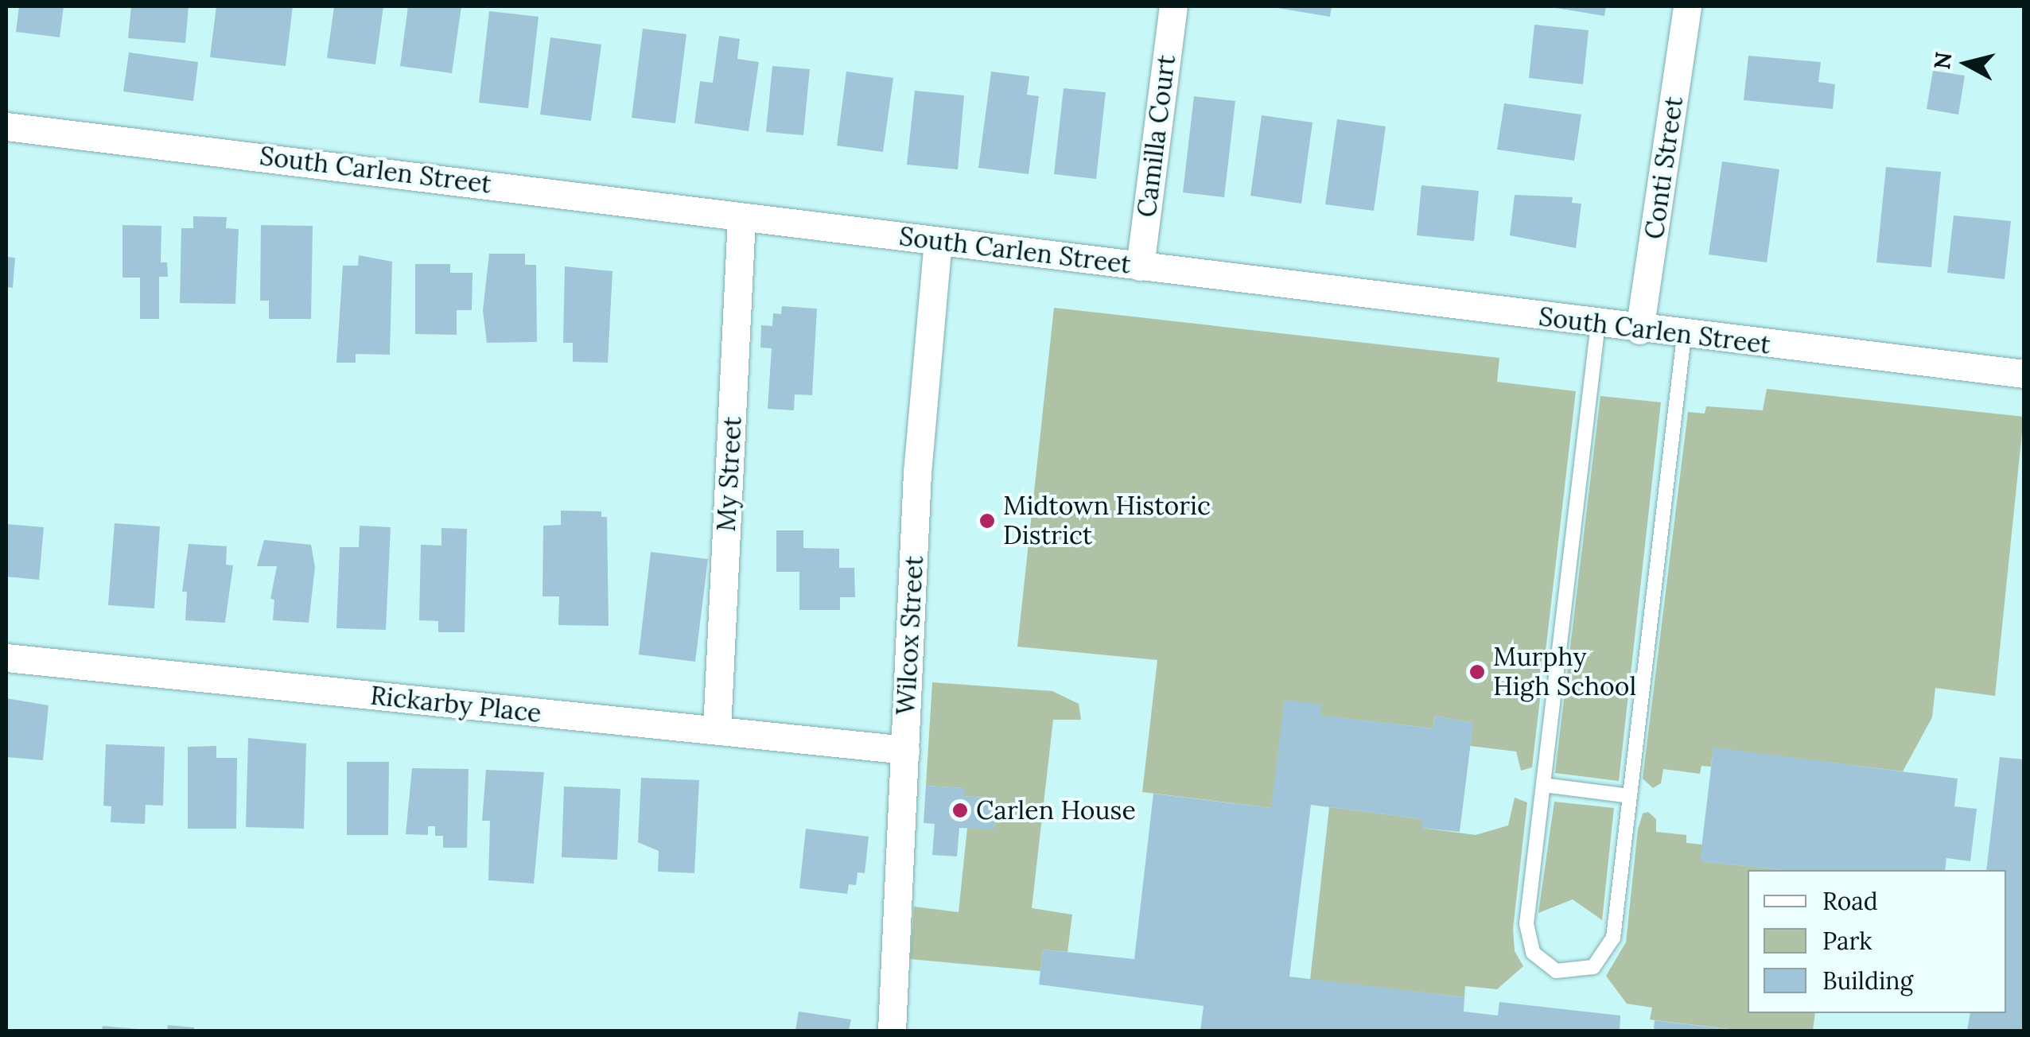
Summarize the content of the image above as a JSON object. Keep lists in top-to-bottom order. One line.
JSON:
{"streets":{"street":["Camilla Court","Conti Street","South Carlen Street","My Street","Wilcox Street","Rickarby Place"]},"crossings":[["Camilla Court","South Carlen Street"],["Conti Street","South Carlen Street"],["South Carlen Street","My Street"],["South Carlen Street","Wilcox Street"],["My Street","Rickarby Place"],["Wilcox Street","Rickarby Place"]],"places":["Midtown Historic District","Murphy High School","Carlen House"],"legend":["Road","Park","Building"],"north":"left"}
